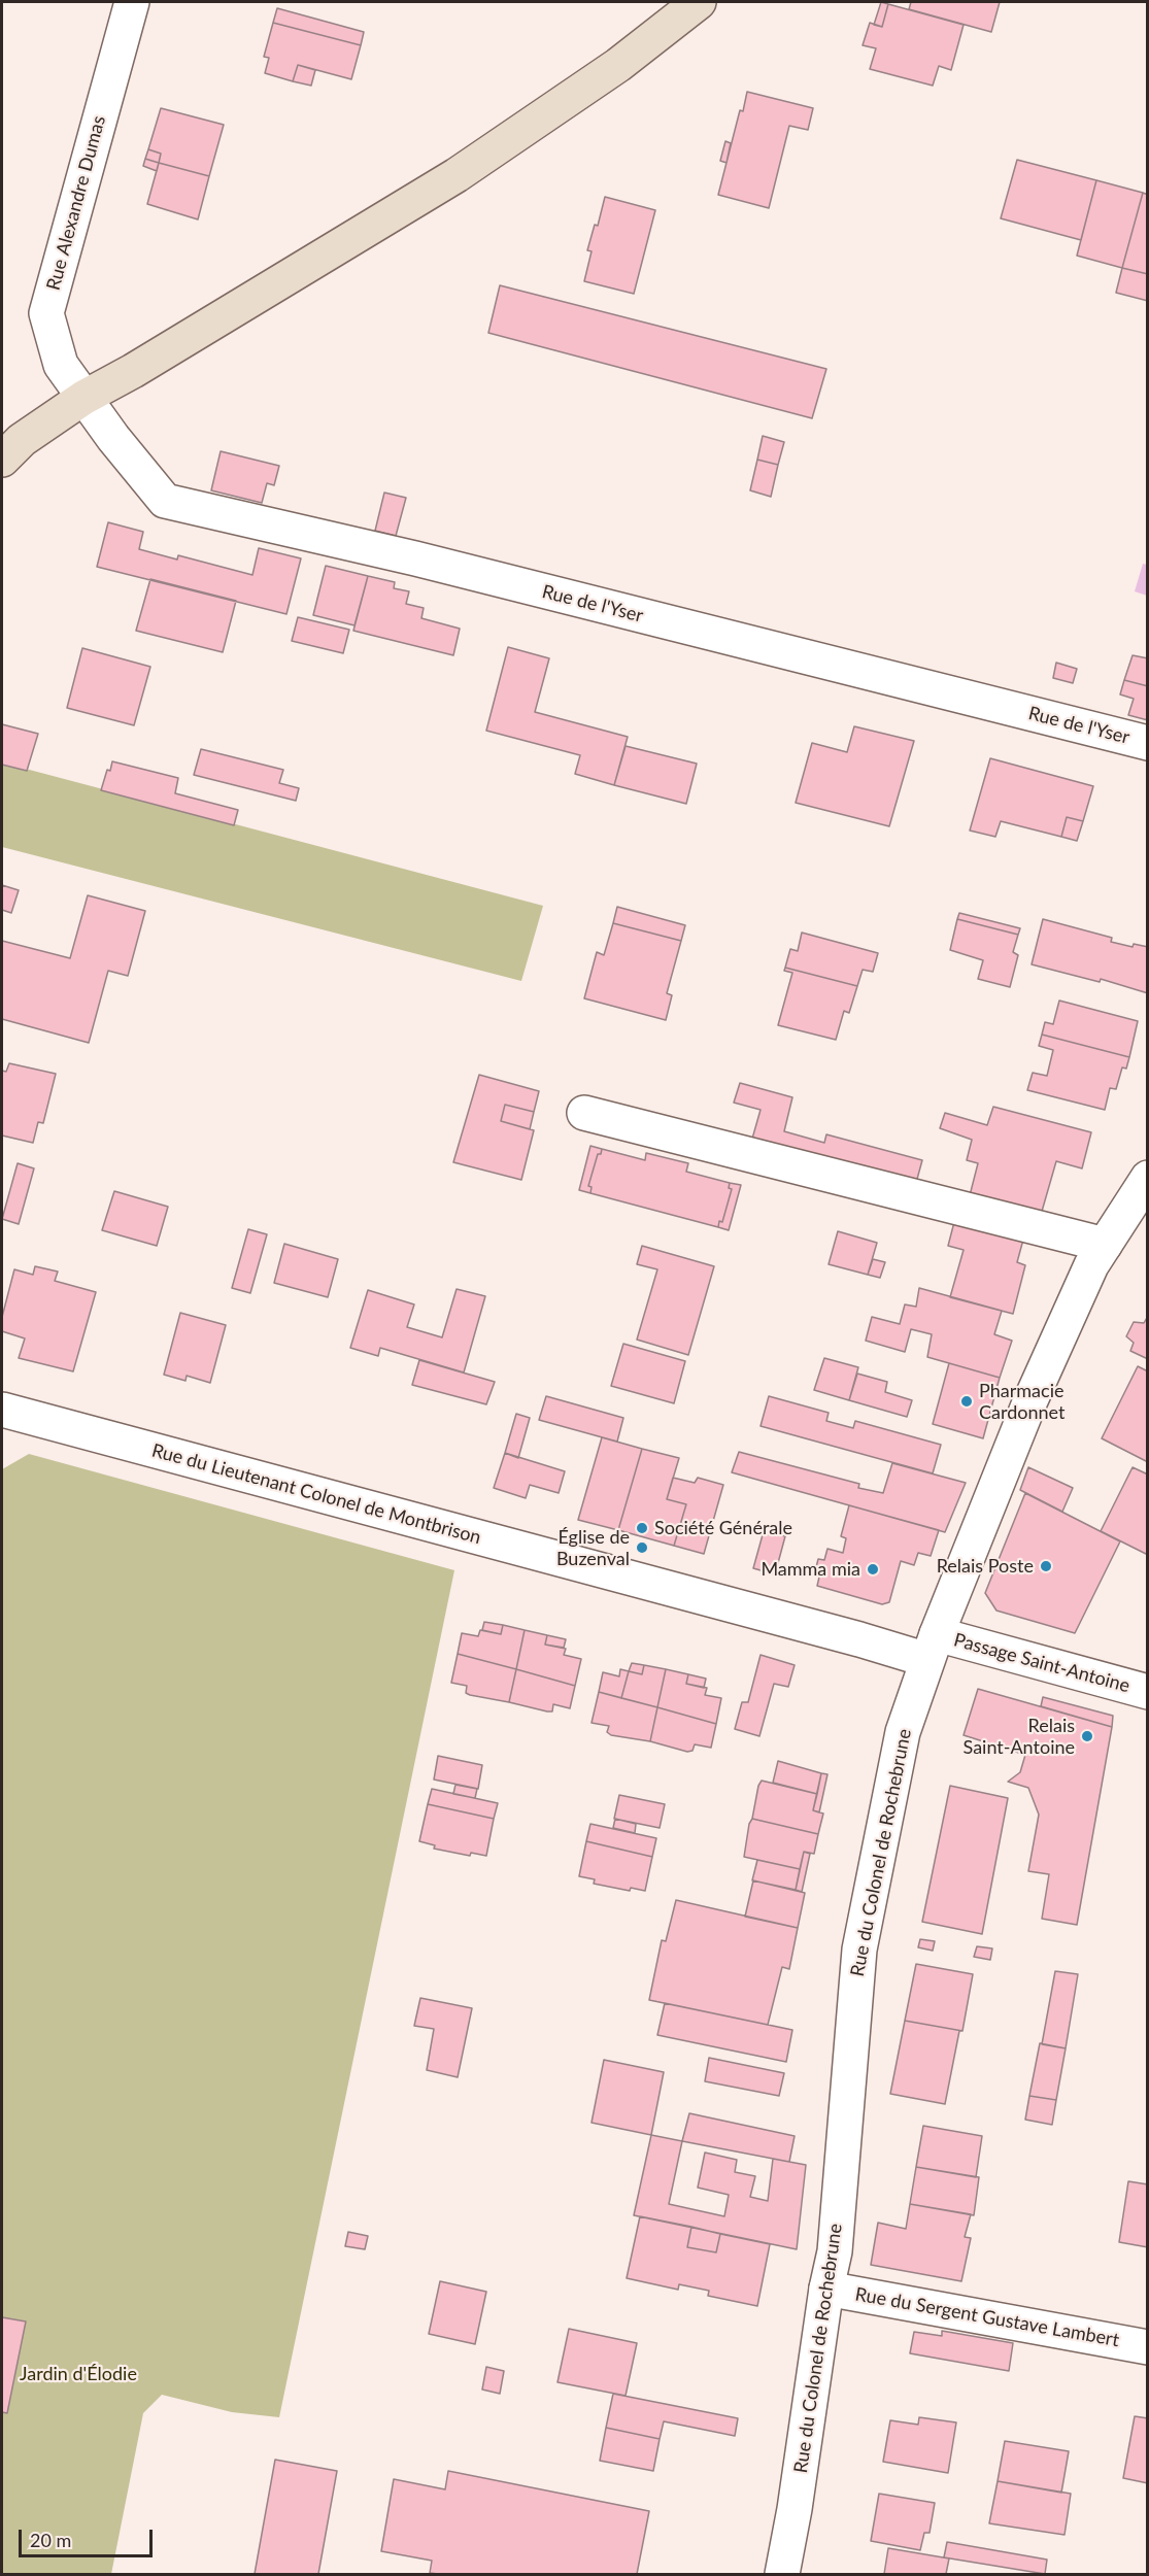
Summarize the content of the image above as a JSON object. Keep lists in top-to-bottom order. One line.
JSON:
{"streets":{"street":["Rue Alexandre Dumas","Rue de l'Yser","Rue du Lieutenant Colonel de Montbrison","Passage Saint-Antoine","Rue du Colonel de Rochebrune","Rue du Sergent Gustave Lambert"]},"crossings":[["Rue Alexandre Dumas","Rue de l'Yser"],["Rue du Lieutenant Colonel de Montbrison","Passage Saint-Antoine"],["Rue du Lieutenant Colonel de Montbrison","Rue du Colonel de Rochebrune"],["Passage Saint-Antoine","Rue du Colonel de Rochebrune"],["Rue du Colonel de Rochebrune","Rue du Sergent Gustave Lambert"]],"parks":["Jardin d'Élodie"],"places":["Pharmacie Cardonnet","Société Générale","Église de Buzenval","Relais Poste","Mamma mia","Relais Saint-Antoine"],"scale_bar":"20 m"}
